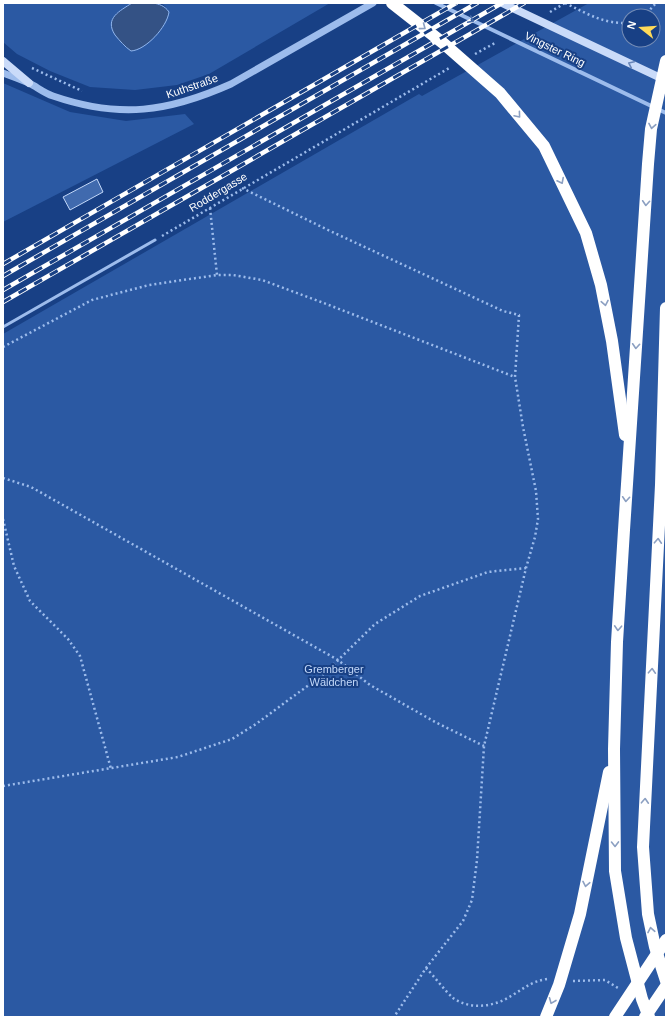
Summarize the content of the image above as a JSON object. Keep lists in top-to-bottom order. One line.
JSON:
{"streets":{"main road":["Vingster Ring"],"street":["Kuthstraße"],"path":["Roddergasse"]},"parks":["Gremberger Wäldchen"],"north":"left"}
